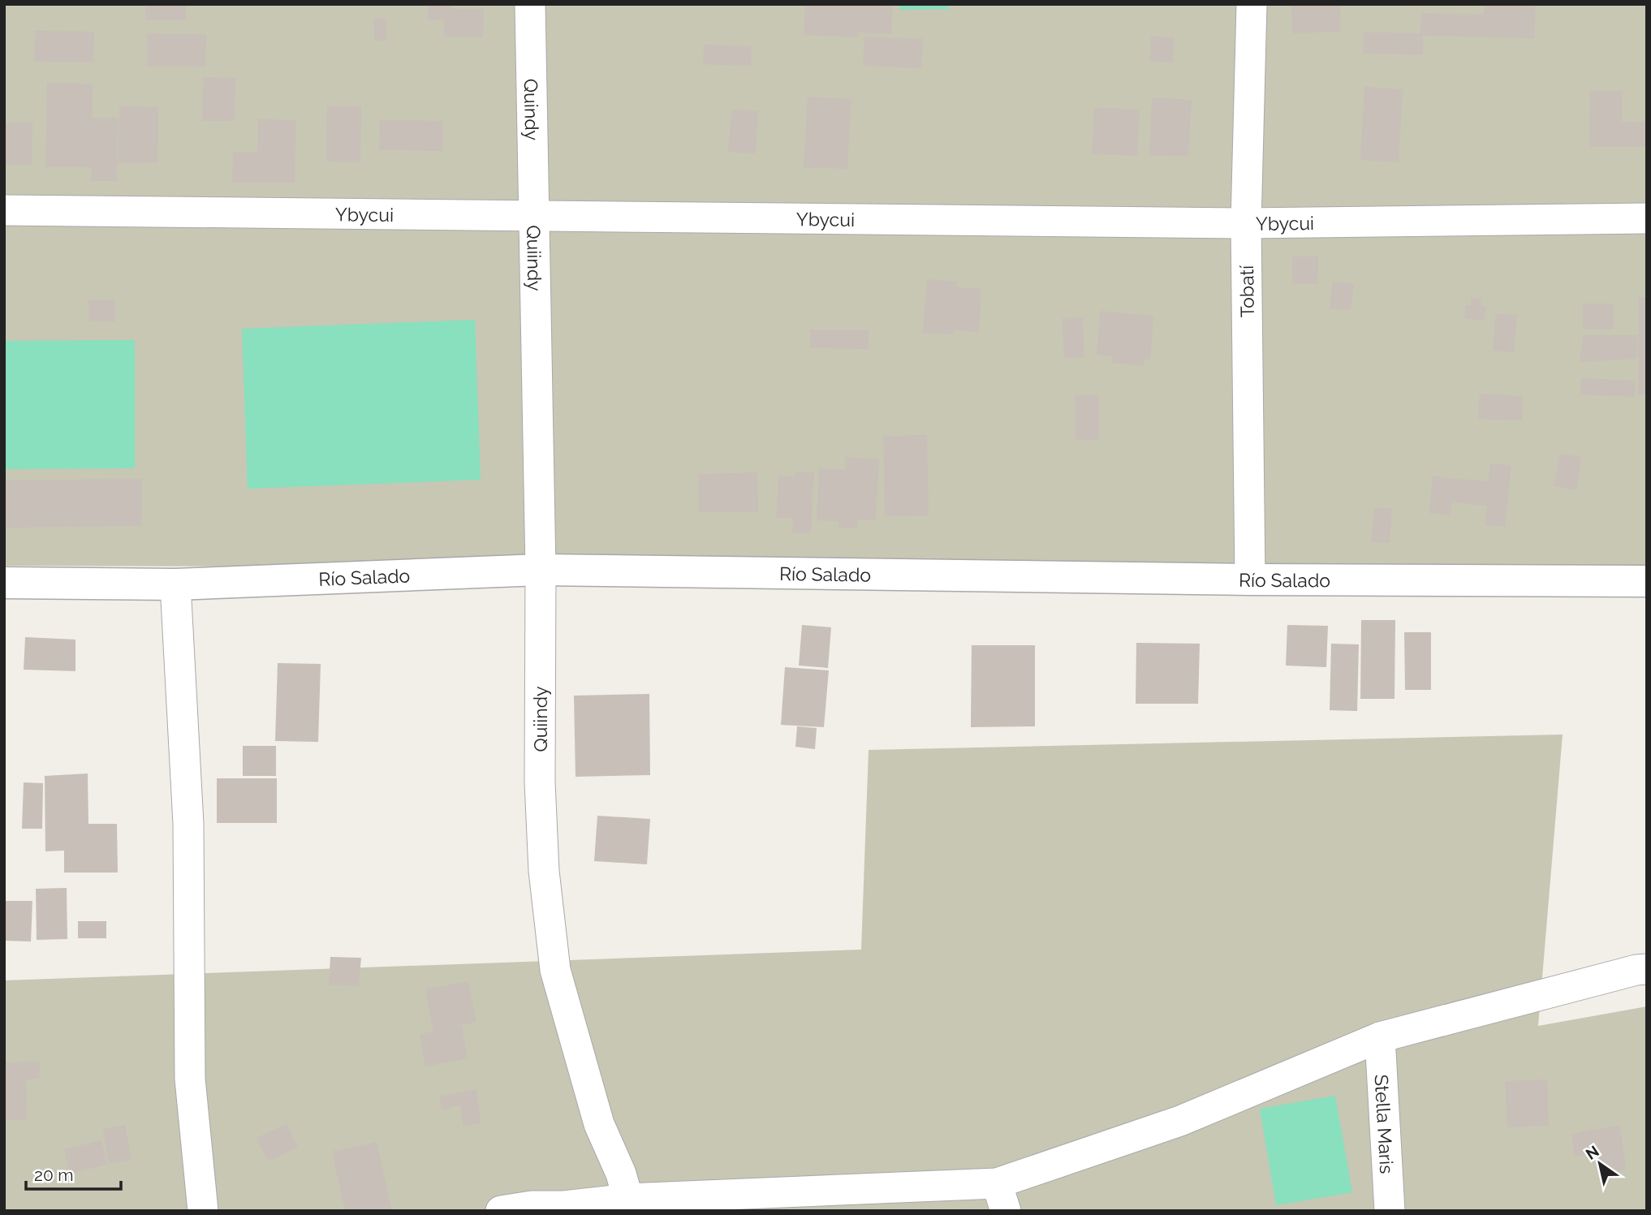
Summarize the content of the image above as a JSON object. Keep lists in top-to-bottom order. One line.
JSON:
{"streets":{"street":["Quindy","Ybycui","Quiindy","Tobatí","Río Salado","Stella Maris"]},"crossings":[["Quindy","Ybycui"],["Quindy","Quiindy"],["Ybycui","Quiindy"],["Ybycui","Tobatí"],["Quiindy","Río Salado"],["Tobatí","Río Salado"]],"scale_bar":"20 m","north":"top left"}
